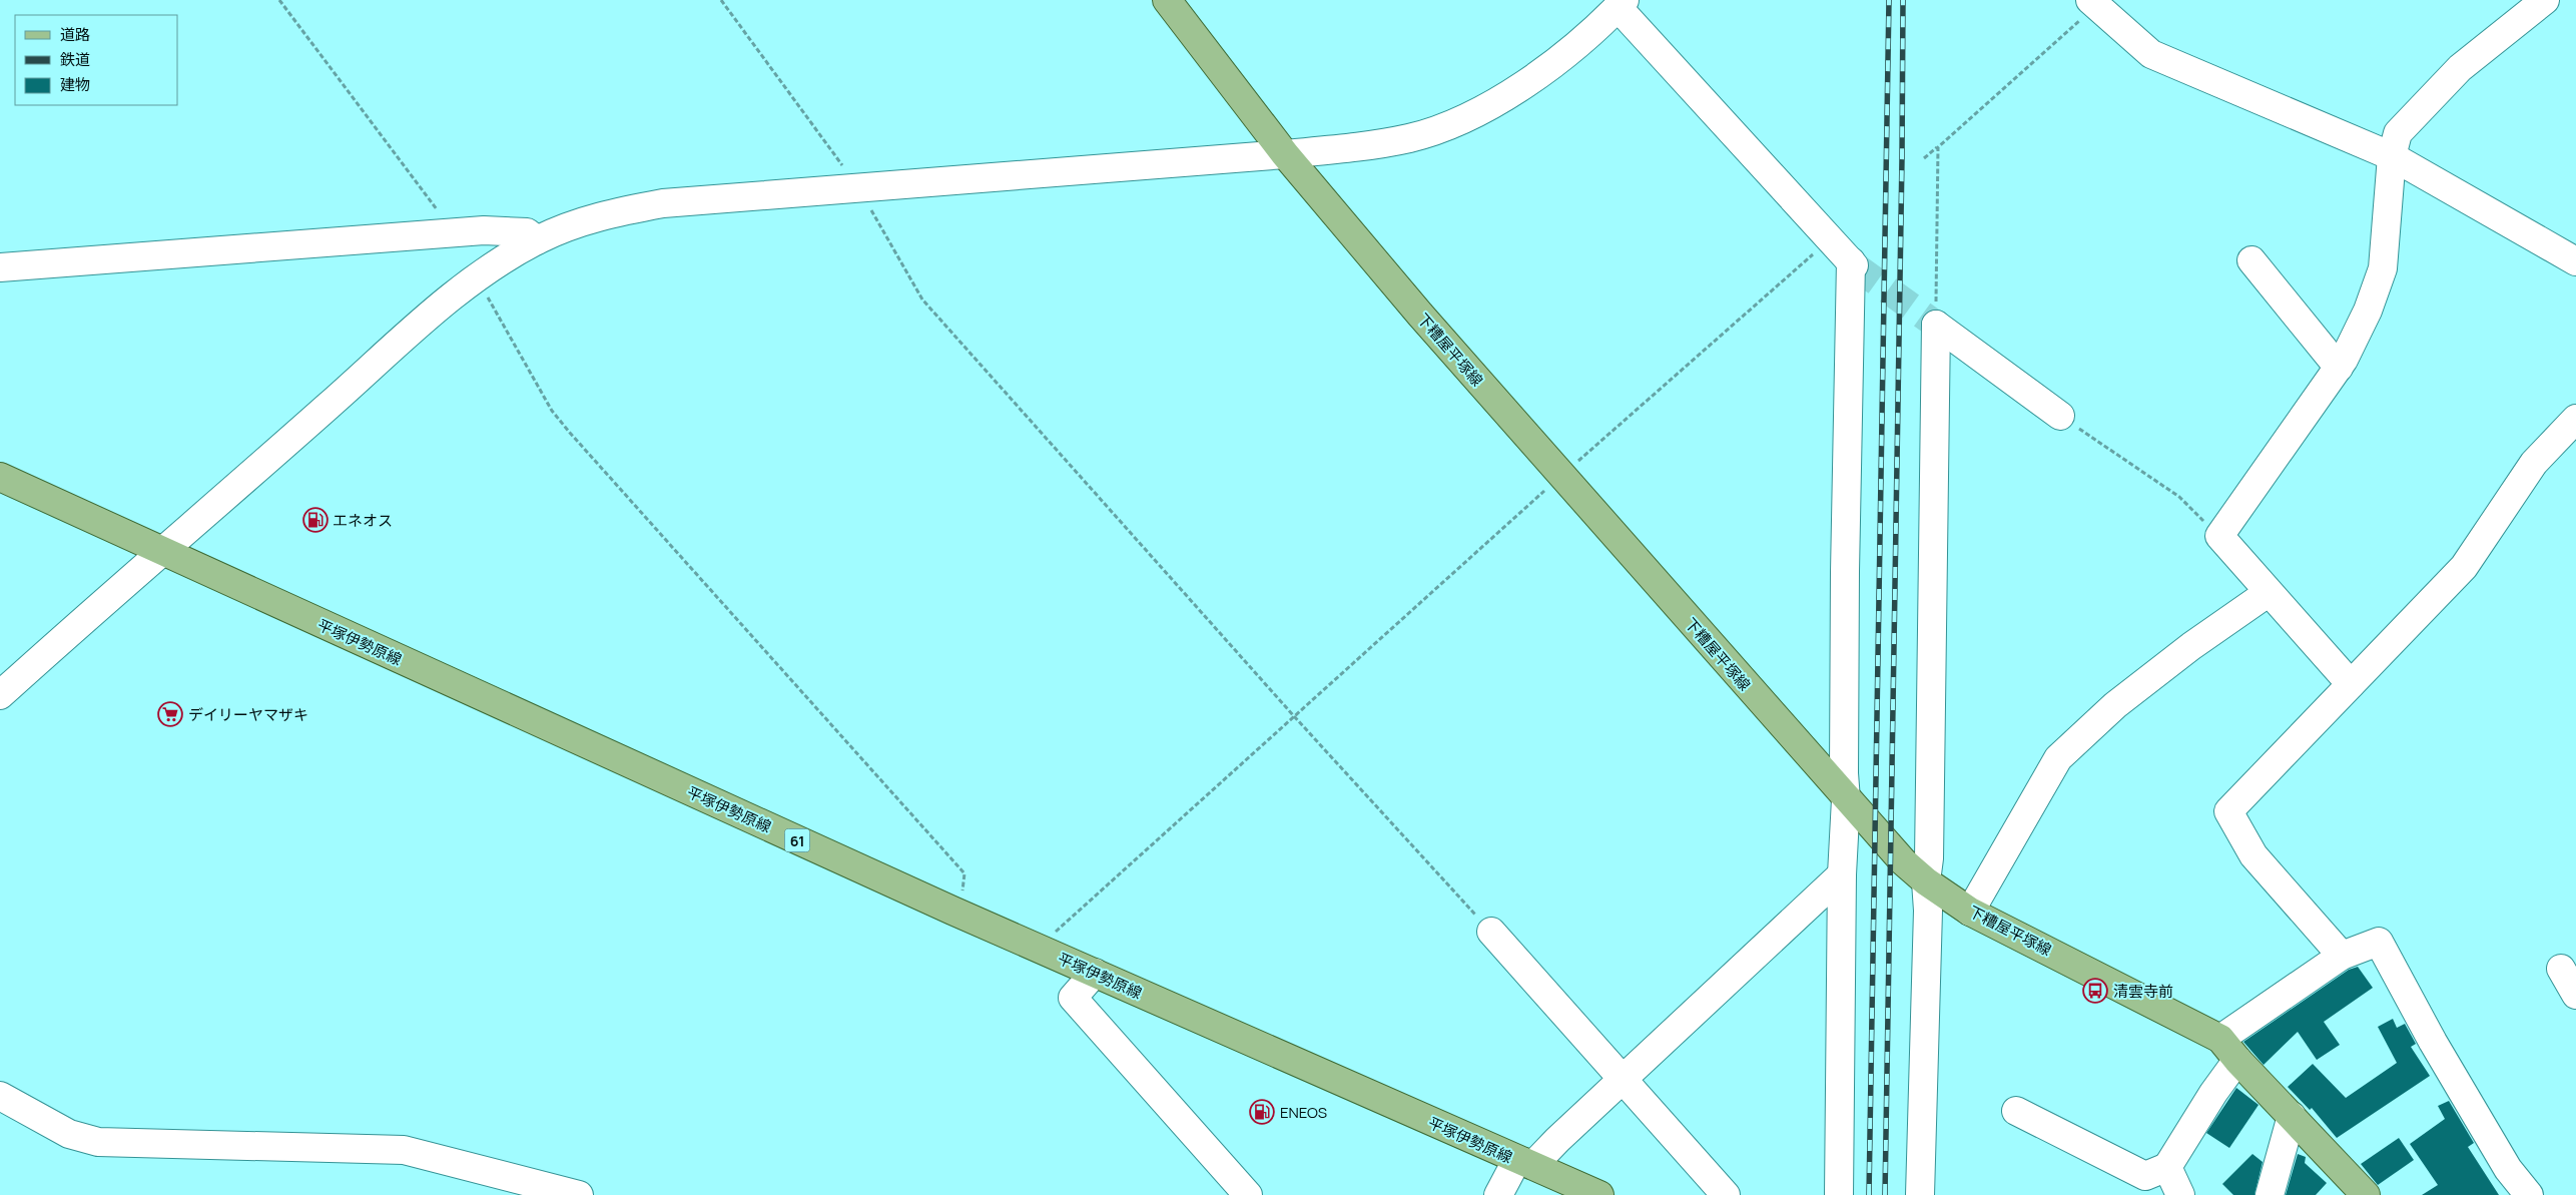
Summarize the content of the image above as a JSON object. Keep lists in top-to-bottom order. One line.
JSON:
{"streets":{"main road":["下糟屋平塚線","平塚伊勢原線","61"]},"places":{"fuel station":["エネオス","ENEOS"],"supermarket":["デイリーヤマザキ"],"bus stop":["清雲寺前"]},"legend":["道路","鉄道","建物"]}
